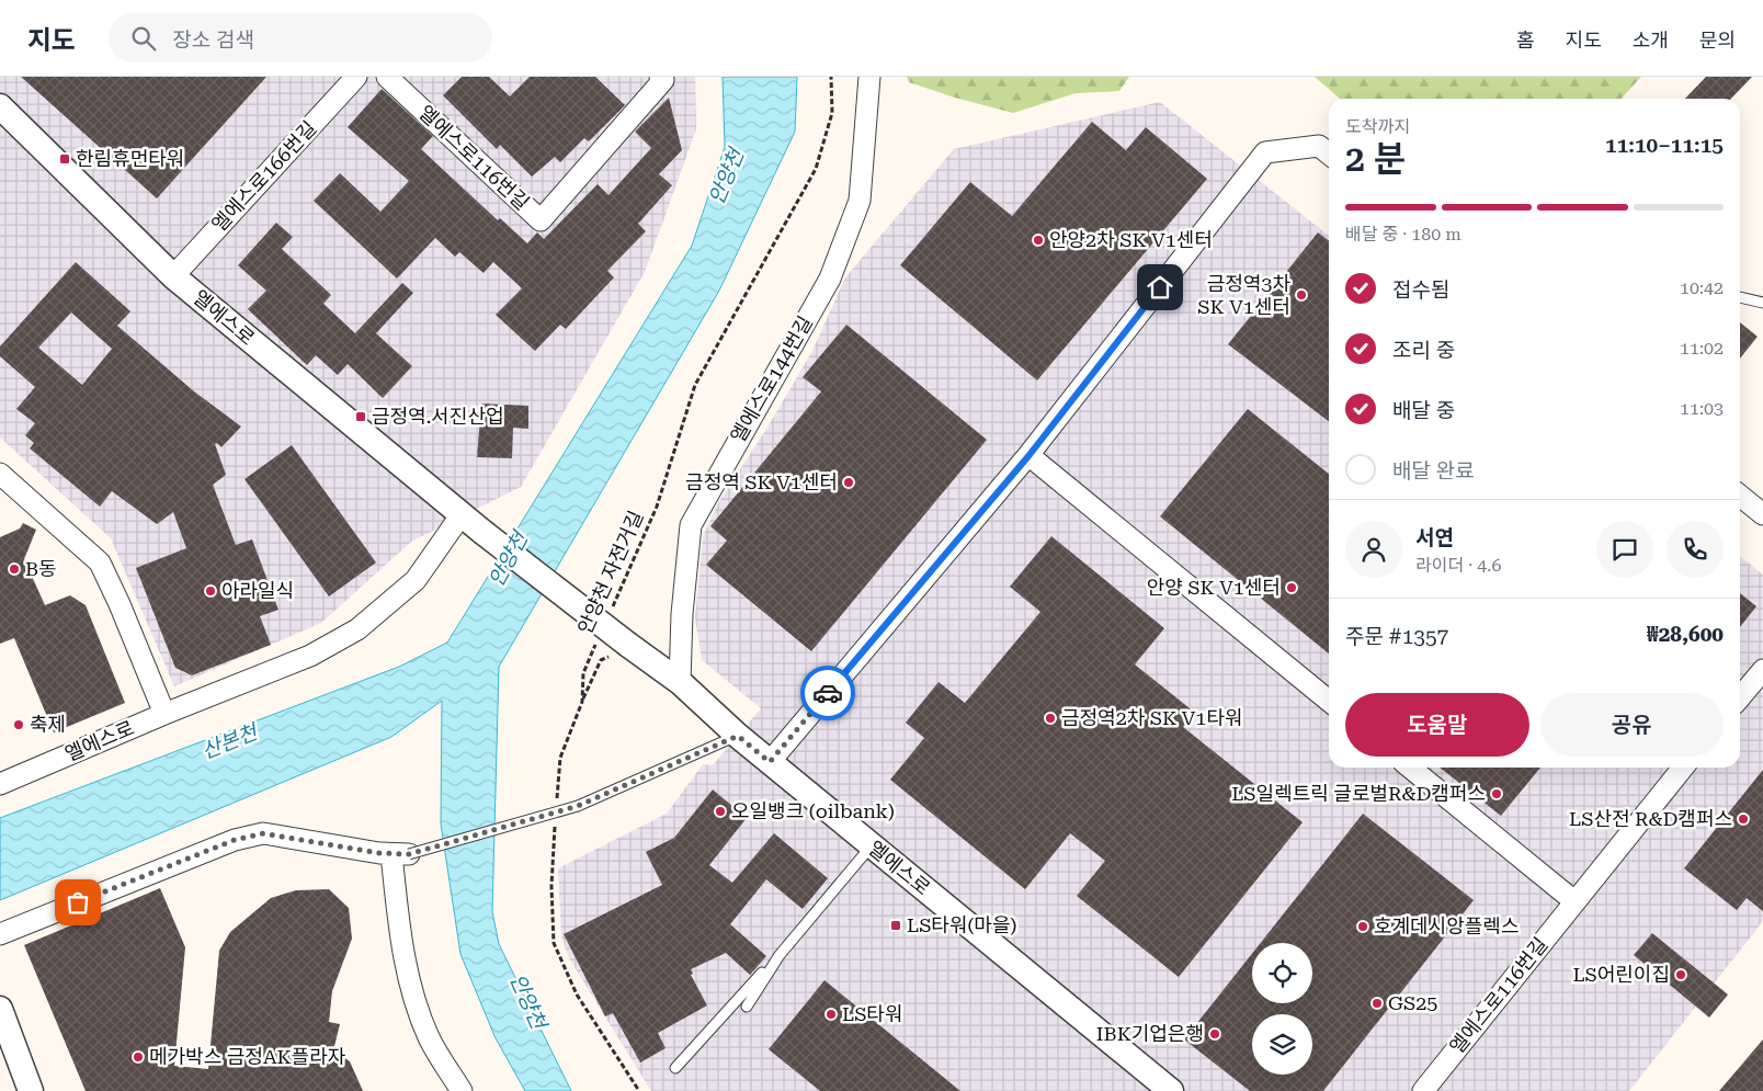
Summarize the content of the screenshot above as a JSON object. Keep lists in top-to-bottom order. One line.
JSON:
{"streets":{"street":["엘에스로116번길","엘에스로166번길","엘에스로","엘에스로144번길"],"path":["안양천 자전거길"]},"crossings":[["엘에스로166번길","엘에스로"],["엘에스로","엘에스로144번길"]],"water":["안양천","산본천"],"places":{"transit":["한림휴먼타워","금정역.서진산업","LS타워(마을)"],"other":["안양2차 SK V1센터","금정역3차 SK V1센터","금정역 SK V1센터","B동","안양 SK V1센터","아라일식","금정역2차 SK V1타워","축제","LS일렉트릭 글로벌R&D캠퍼스","오일뱅크 (oilbank)","LS산전 R&D캠퍼스","호계데시앙플렉스","LS어린이집","GS25","LS타워","IBK기업은행","메가박스 금정AK플라자"]},"page":{"header":"지도","search":"장소 검색","nav":["홈","지도","소개","문의"],"heading":["2 분","도착까지","11:10–11:15"],"panel":["서연","라이더 · 4.6","주문 #1357","₩28,600"],"bar":"배달 중 · 180 m","list":[["접수됨","10:42"],["조리 중","11:02"],["배달 중","11:03"],"배달 완료"],"buttons":["도움말","공유"]}}
